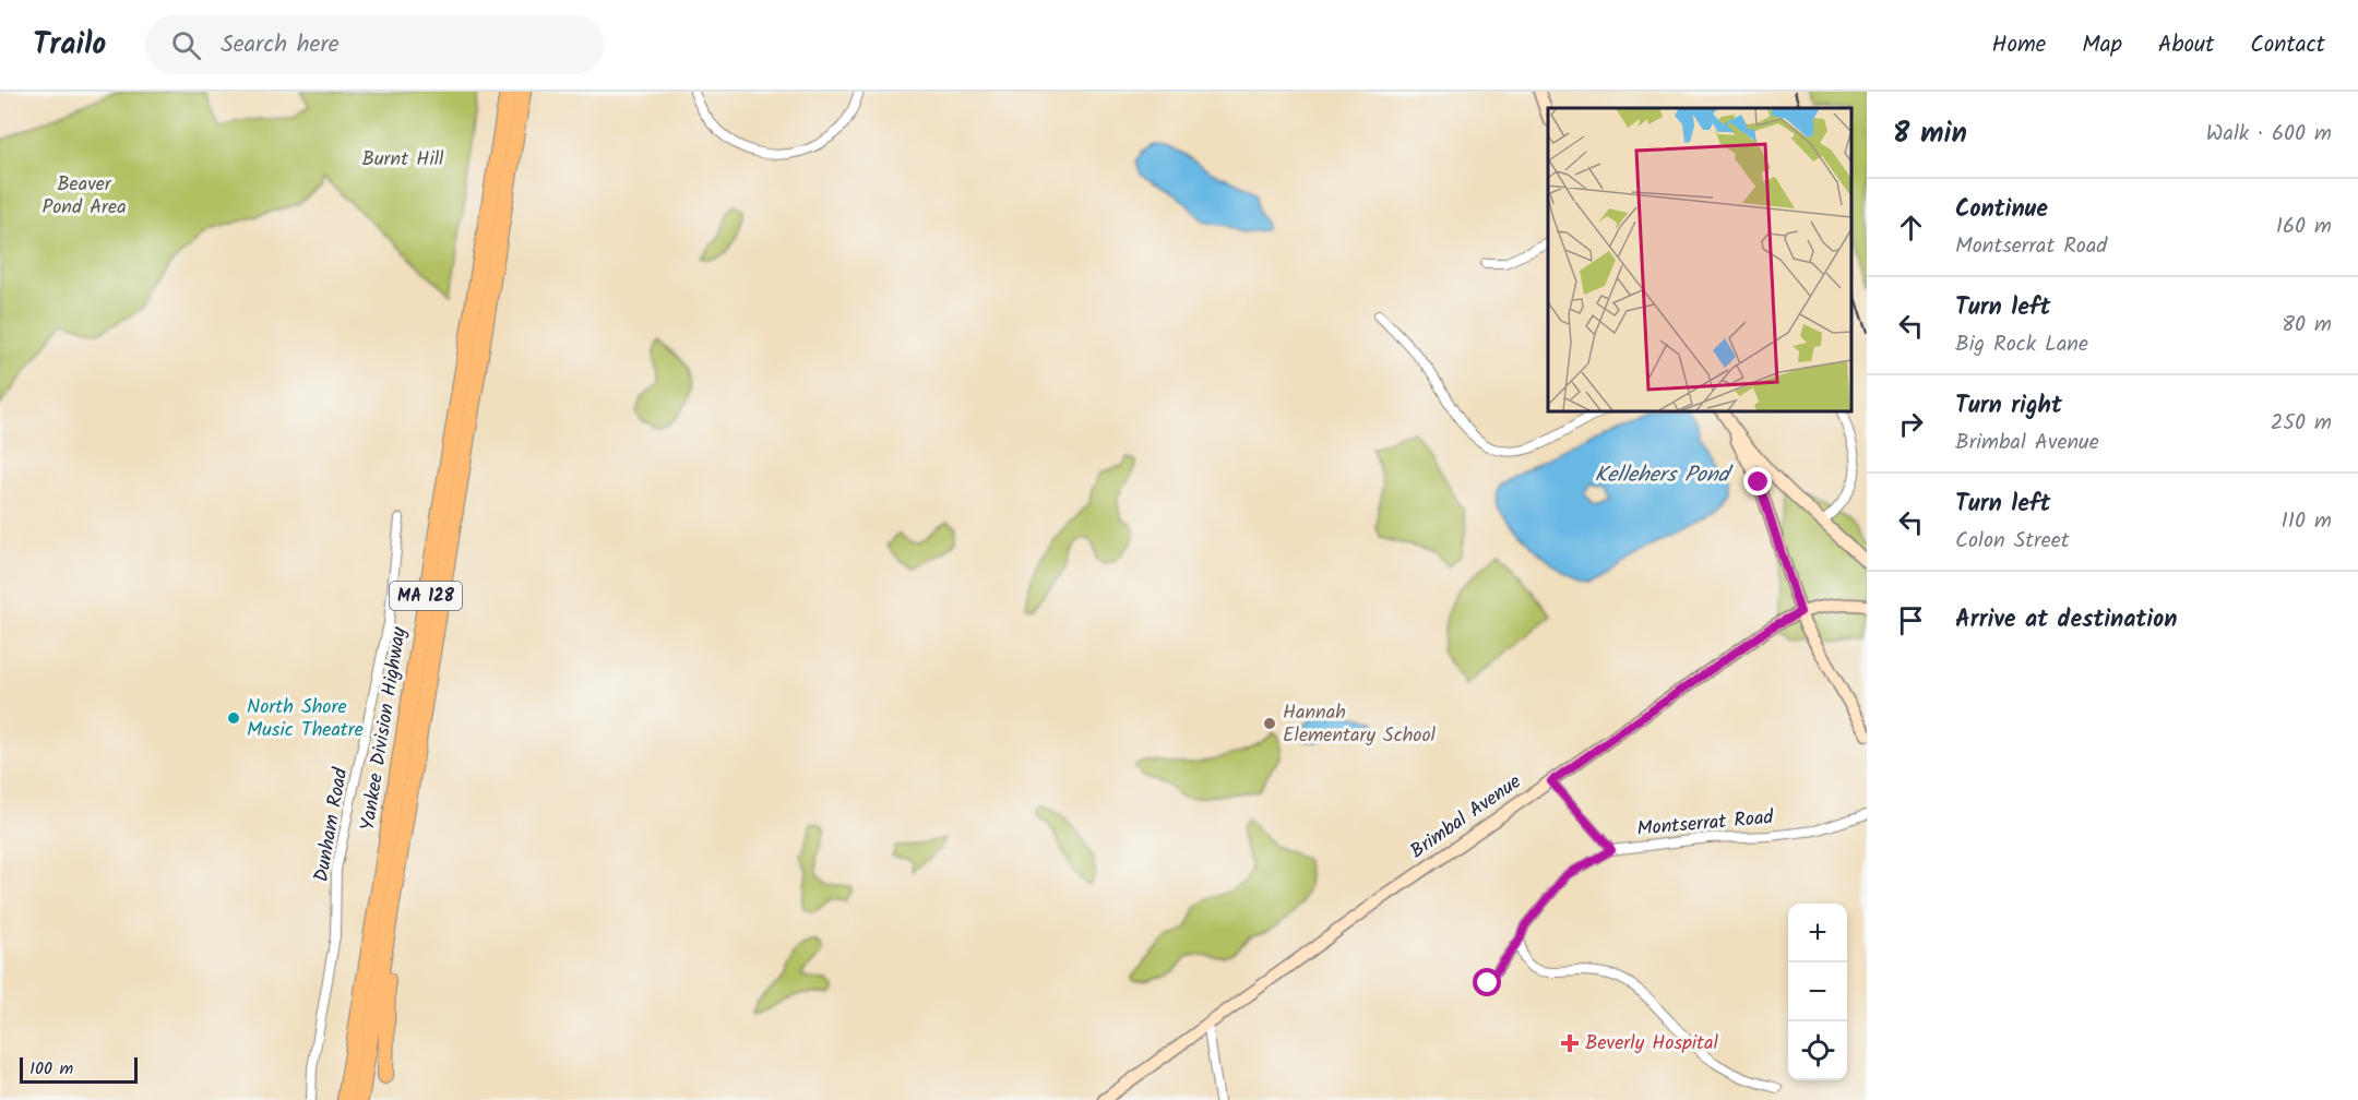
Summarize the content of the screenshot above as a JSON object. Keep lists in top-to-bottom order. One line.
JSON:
{"streets":{"highway":["MA 128","Yankee Division Highway"],"main road":["Brimbal Avenue"],"street":["Montserrat Road","Dunham Road"]},"water":["Kellehers Pond"],"parks":["Burnt Hill","Beaver Pond Area"],"places":{"other":["North Shore Music Theatre","Hannah Elementary School"],"health":["Beverly Hospital"]},"scale_bar":"100 m","page":{"header":"Trailo","search":"Search here","nav":["Home","Map","About","Contact"],"heading":["8 min","Walk · 600 m"],"list":[["Continue","Montserrat Road","160 m"],["Turn left","Big Rock Lane","80 m"],["Turn right","Brimbal Avenue","250 m"],["Turn left","Colon Street","110 m"],"Arrive at destination"],"map_buttons":["+","−"],"scale":"100 m"}}
